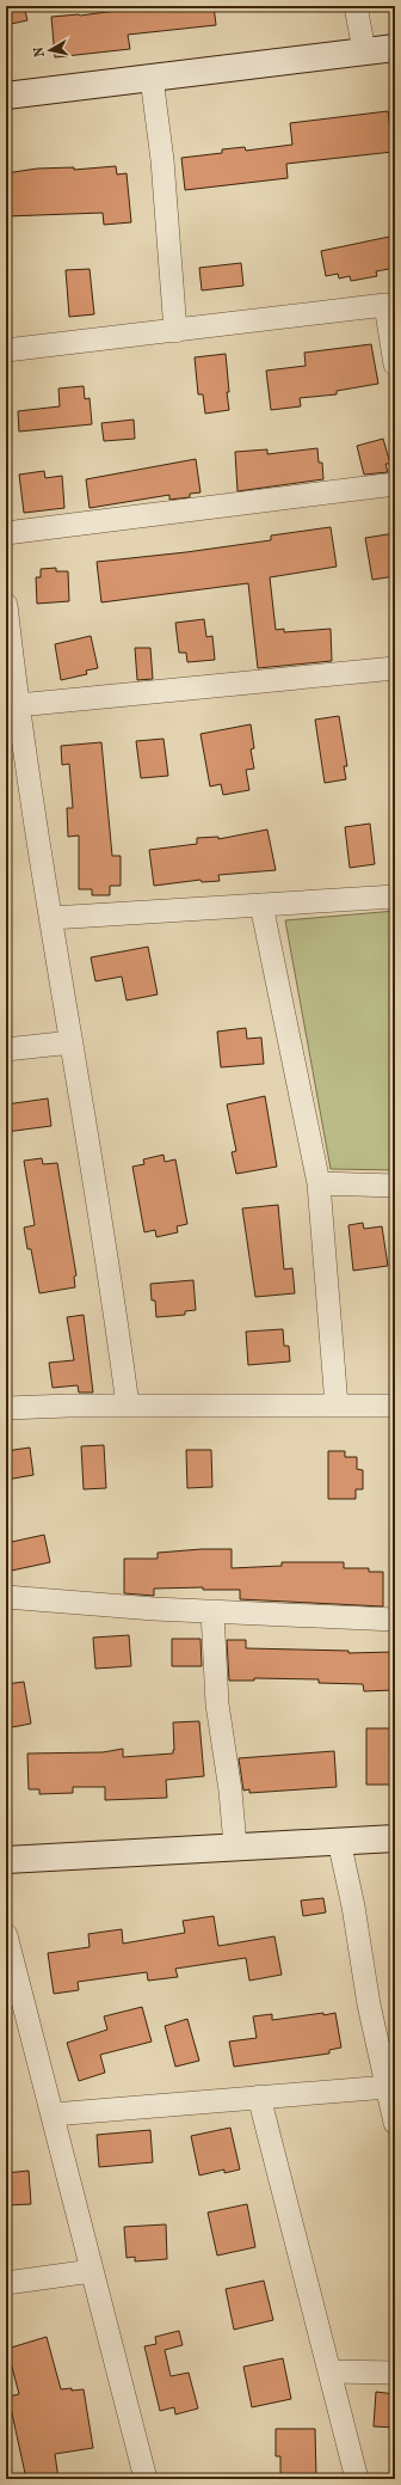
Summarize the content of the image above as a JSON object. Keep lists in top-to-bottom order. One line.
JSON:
{"north":"left"}
